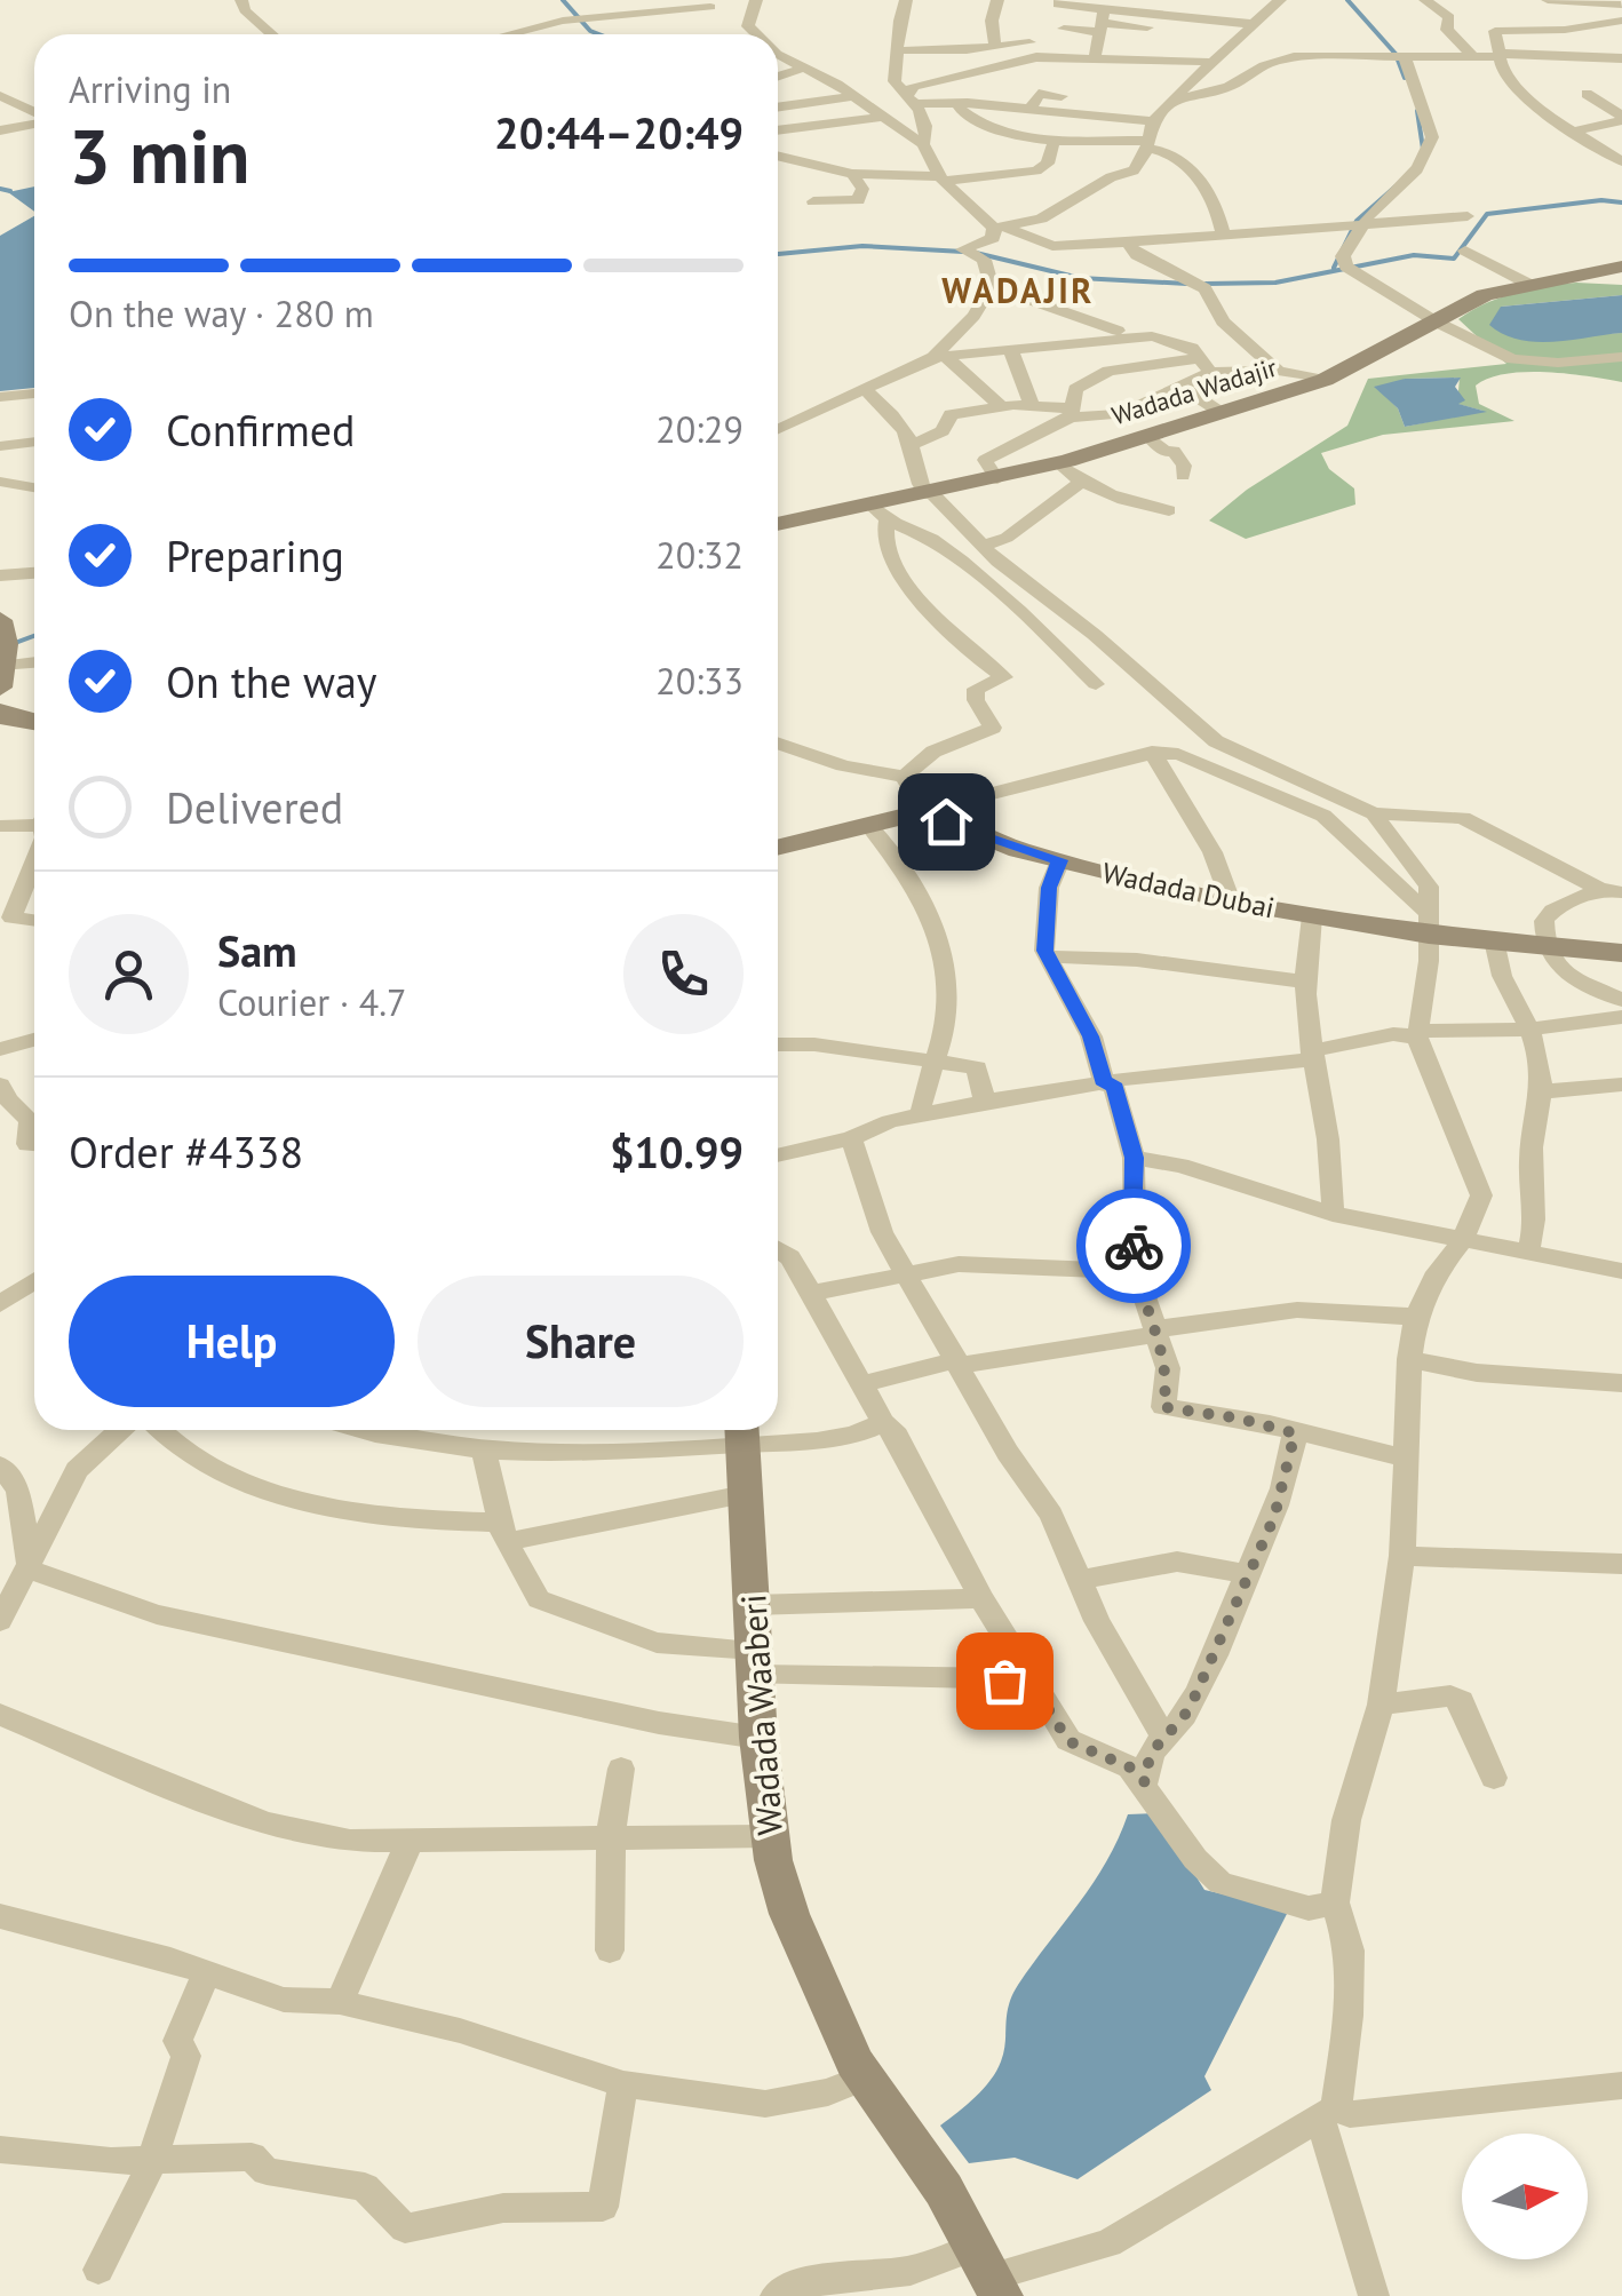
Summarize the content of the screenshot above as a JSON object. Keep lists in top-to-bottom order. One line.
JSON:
{"streets":{"street":["Wadada Wadajir","Wadada Dubai","Wadada Waaberi"]},"districts":["WADAJIR"],"north":"right","page":{"heading":["3 min","Arriving in","20:44–20:49"],"panel":["Sam","Courier · 4.7","Order #4338","$10.99"],"bar":"On the way · 280 m","list":[["Confirmed","20:29"],["Preparing","20:32"],["On the way","20:33"],"Delivered"],"buttons":["Help","Share"]}}
